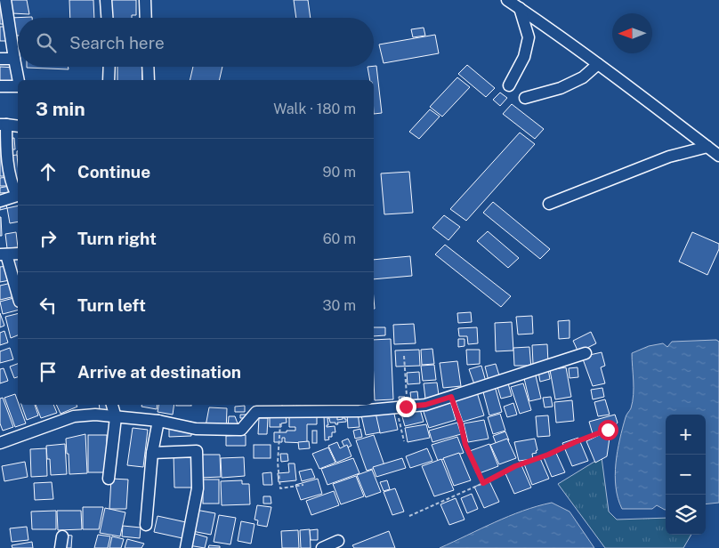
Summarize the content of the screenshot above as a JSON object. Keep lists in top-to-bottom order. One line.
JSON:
{"north":"left","page":{"search":"Search here","heading":["3 min","Walk · 180 m"],"list":[["Continue","90 m"],["Turn right","60 m"],["Turn left","30 m"],"Arrive at destination"],"map_buttons":["+","−"]}}
